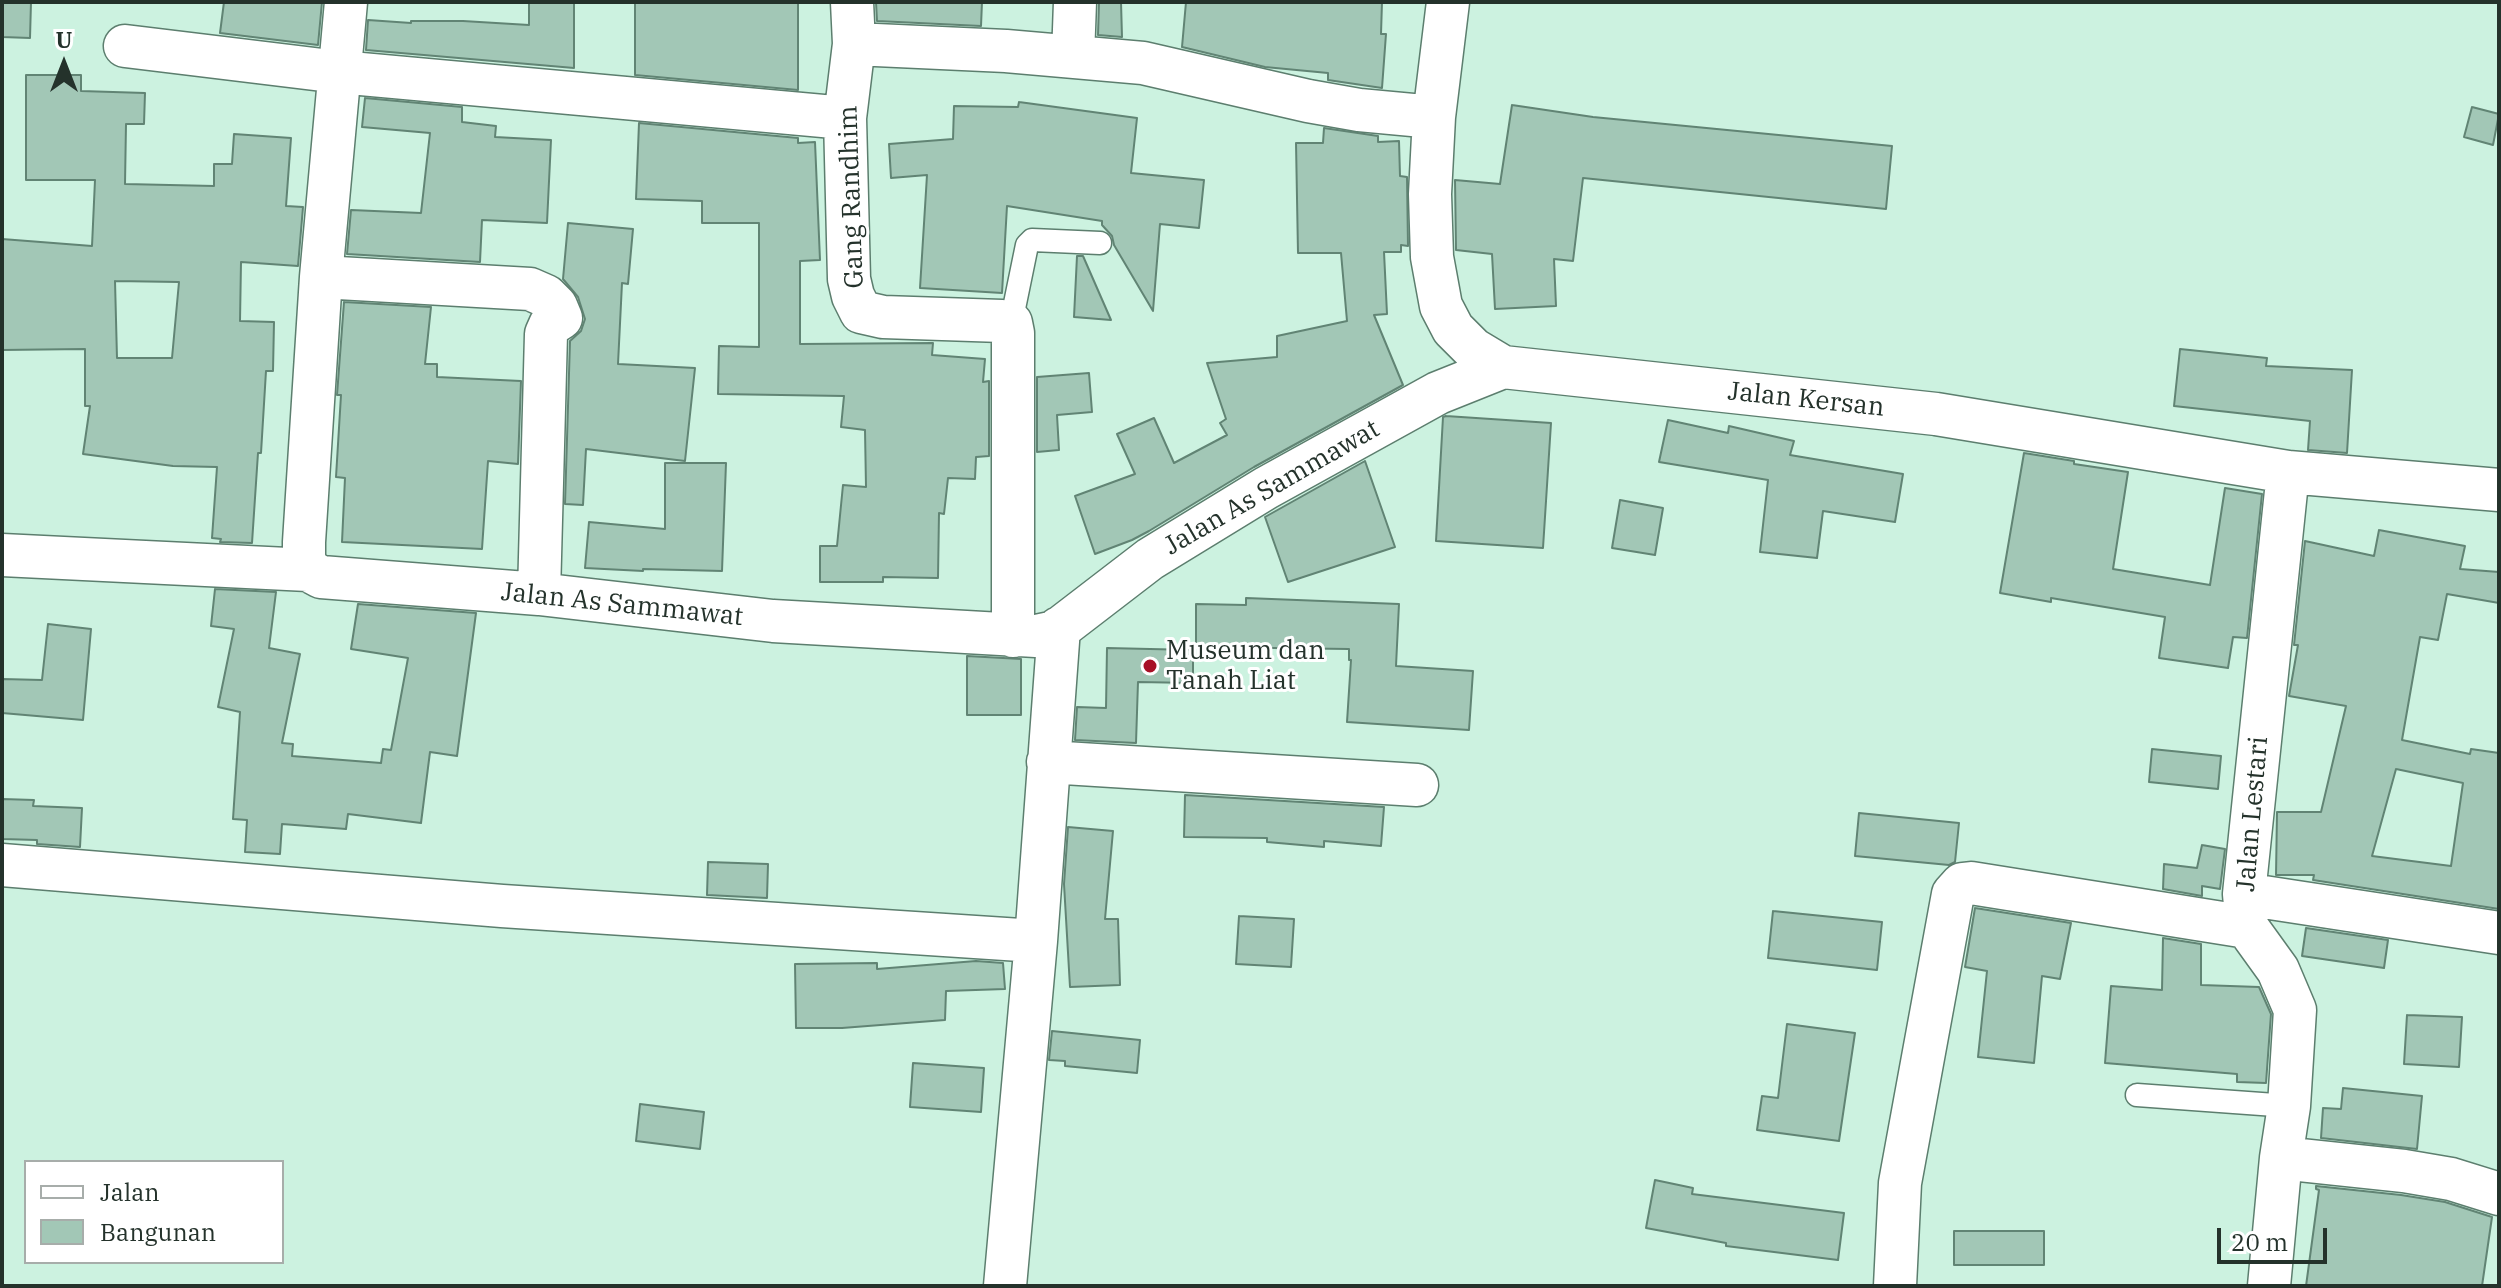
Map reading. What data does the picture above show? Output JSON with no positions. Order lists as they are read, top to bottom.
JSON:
{
  "streets": {
    "street": [
      "Gang Randhim",
      "Jalan Kersan",
      "Jalan As Sammawat",
      "Jalan Lestari"
    ]
  },
  "crossings": [
    ["Jalan Kersan", "Jalan As Sammawat"],
    ["Jalan Kersan", "Jalan Lestari"]
  ],
  "places": ["Museum dan Tanah Liat"],
  "legend": ["Jalan", "Bangunan"],
  "scale_bar": "20 m",
  "north": "top"
}
